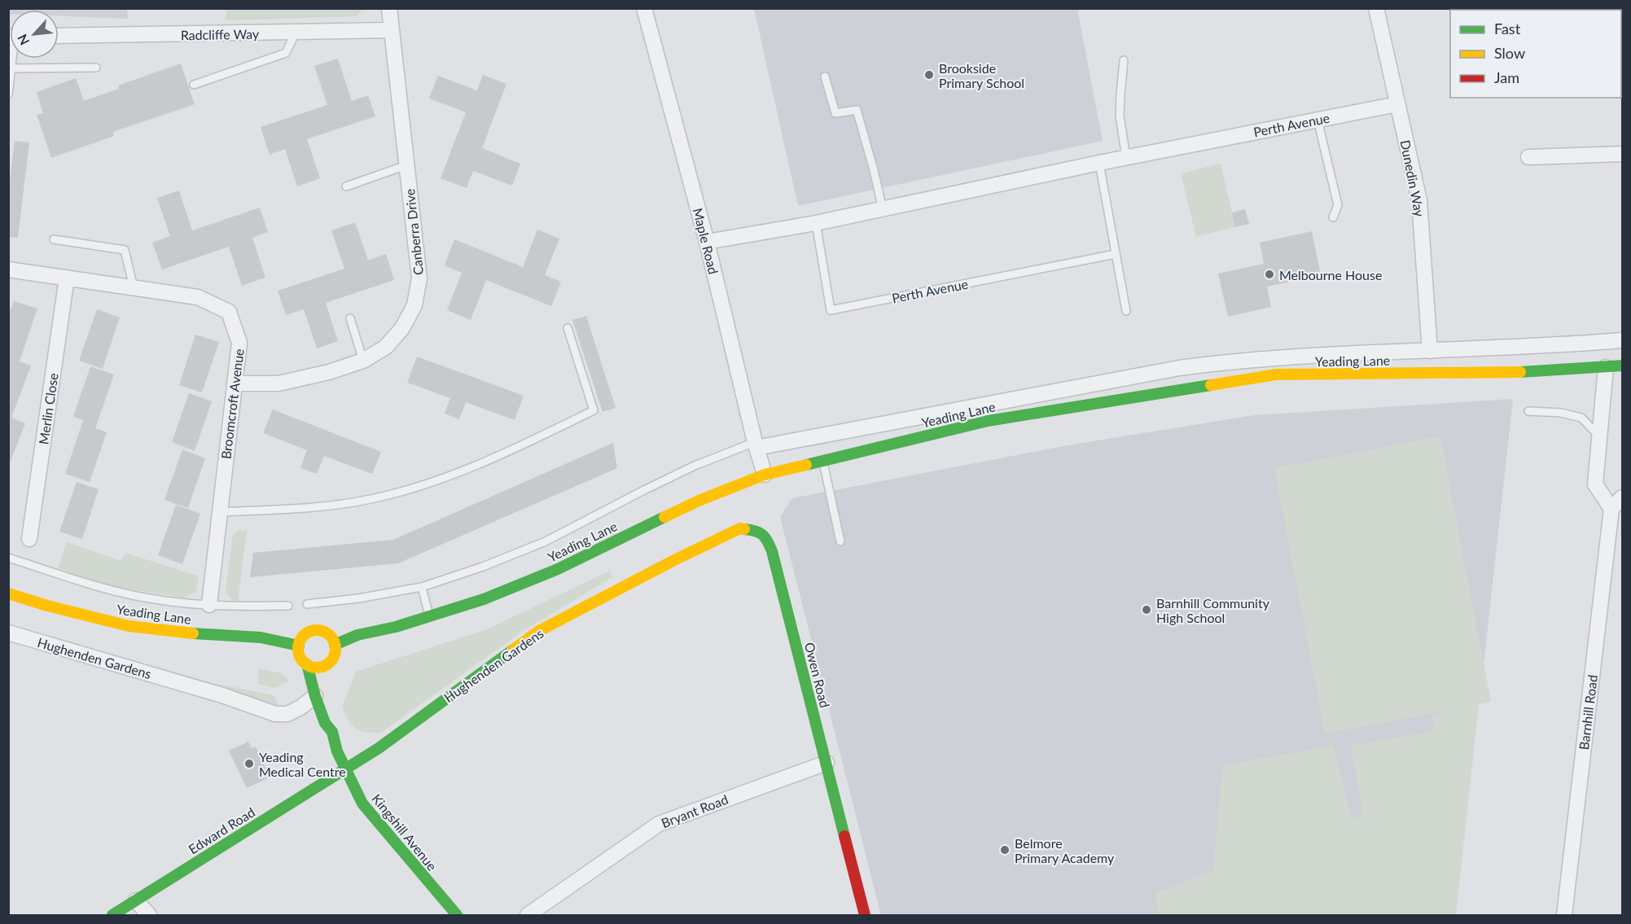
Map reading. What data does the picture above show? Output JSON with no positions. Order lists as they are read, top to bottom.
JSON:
{
  "streets": {
    "street": [
      "Radcliffe Way",
      "Perth Avenue",
      "Dunedin Way",
      "Canberra Drive",
      "Maple Road",
      "Yeading Lane",
      "Broomcroft Avenue",
      "Merlin Close",
      "Hughenden Gardens",
      "Owen Road",
      "Barnhill Road",
      "Bryant Road",
      "Edward Road",
      "Kingshill Avenue"
    ]
  },
  "crossings": [
    ["Radcliffe Way", "Canberra Drive"],
    ["Perth Avenue", "Dunedin Way"],
    ["Perth Avenue", "Maple Road"],
    ["Canberra Drive", "Broomcroft Avenue"],
    ["Maple Road", "Yeading Lane"],
    ["Yeading Lane", "Kingshill Avenue"],
    ["Broomcroft Avenue", "Merlin Close"],
    ["Hughenden Gardens", "Owen Road"],
    ["Hughenden Gardens", "Edward Road"],
    ["Hughenden Gardens", "Kingshill Avenue"],
    ["Owen Road", "Bryant Road"],
    ["Edward Road", "Kingshill Avenue"]
  ],
  "places": [
    "Brookside Primary School",
    "Melbourne House",
    "Barnhill Community High School",
    "Yeading Medical Centre",
    "Belmore Primary Academy"
  ],
  "legend": ["Fast", "Slow", "Jam"],
  "north": "bottom left"
}
